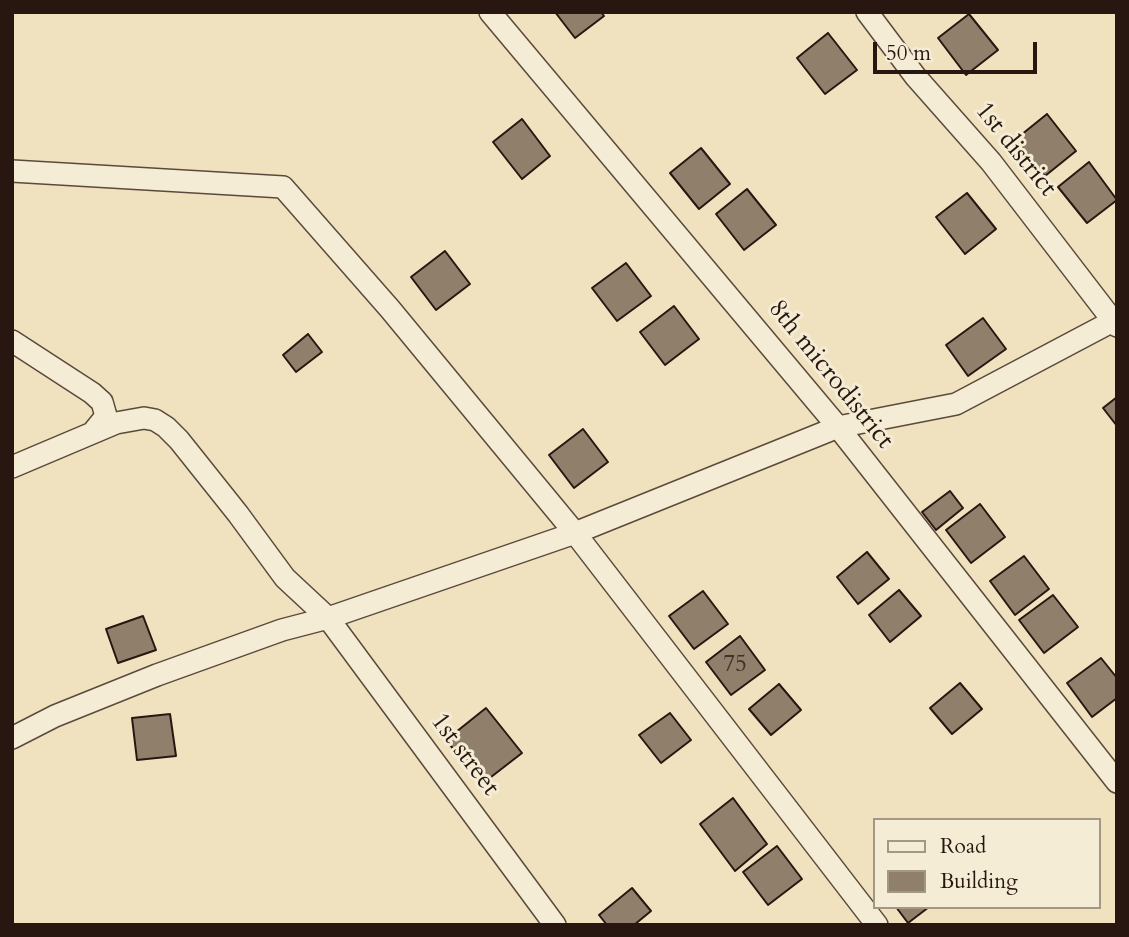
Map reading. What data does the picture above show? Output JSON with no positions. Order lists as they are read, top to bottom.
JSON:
{
  "streets": {
    "street": ["1st district", "8th microdistrict", "1st street"]
  },
  "house_numbers": ["75"],
  "legend": ["Road", "Building"],
  "scale_bar": "50 m"
}
